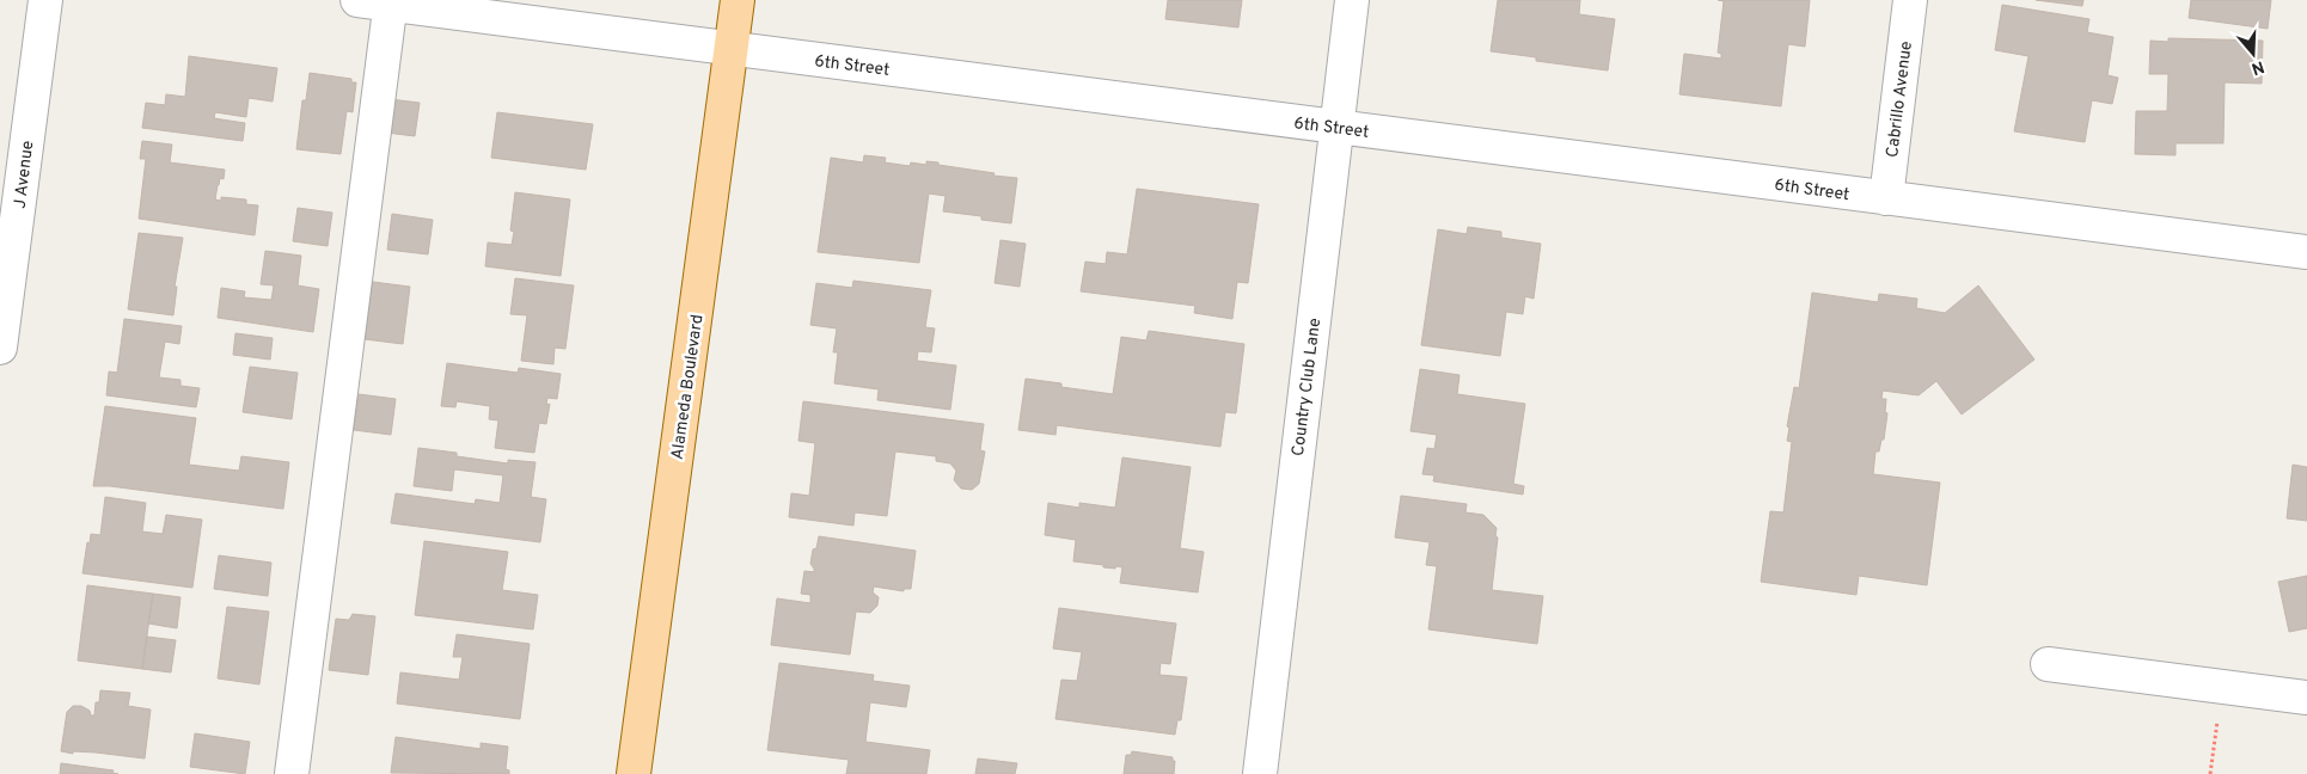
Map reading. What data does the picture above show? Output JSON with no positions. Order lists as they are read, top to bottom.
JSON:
{
  "streets": {
    "main road": ["Alameda Boulevard"],
    "street": [
      "6th Street",
      "Cabrillo Avenue",
      "J Avenue",
      "Country Club Lane"
    ]
  },
  "crossings": [
    ["6th Street", "Cabrillo Avenue"],
    ["6th Street", "Alameda Boulevard"],
    ["6th Street", "Country Club Lane"]
  ],
  "north": "bottom"
}
